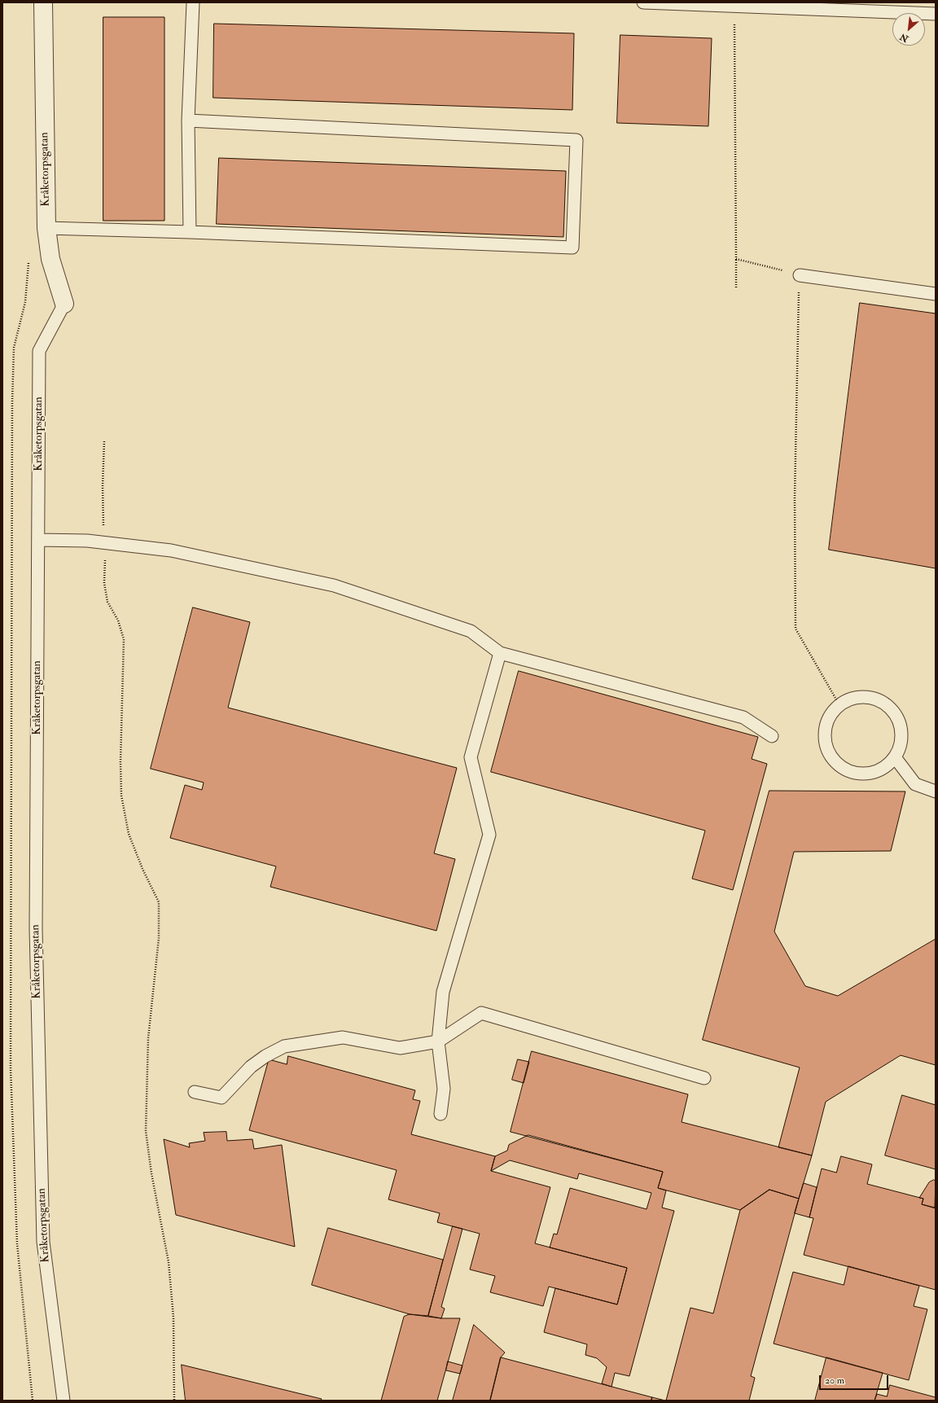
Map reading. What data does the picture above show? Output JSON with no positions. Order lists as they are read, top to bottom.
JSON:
{
  "streets": {
    "street": ["Kråketorpsgatan"]
  },
  "scale_bar": "20 m",
  "north": "bottom left"
}
